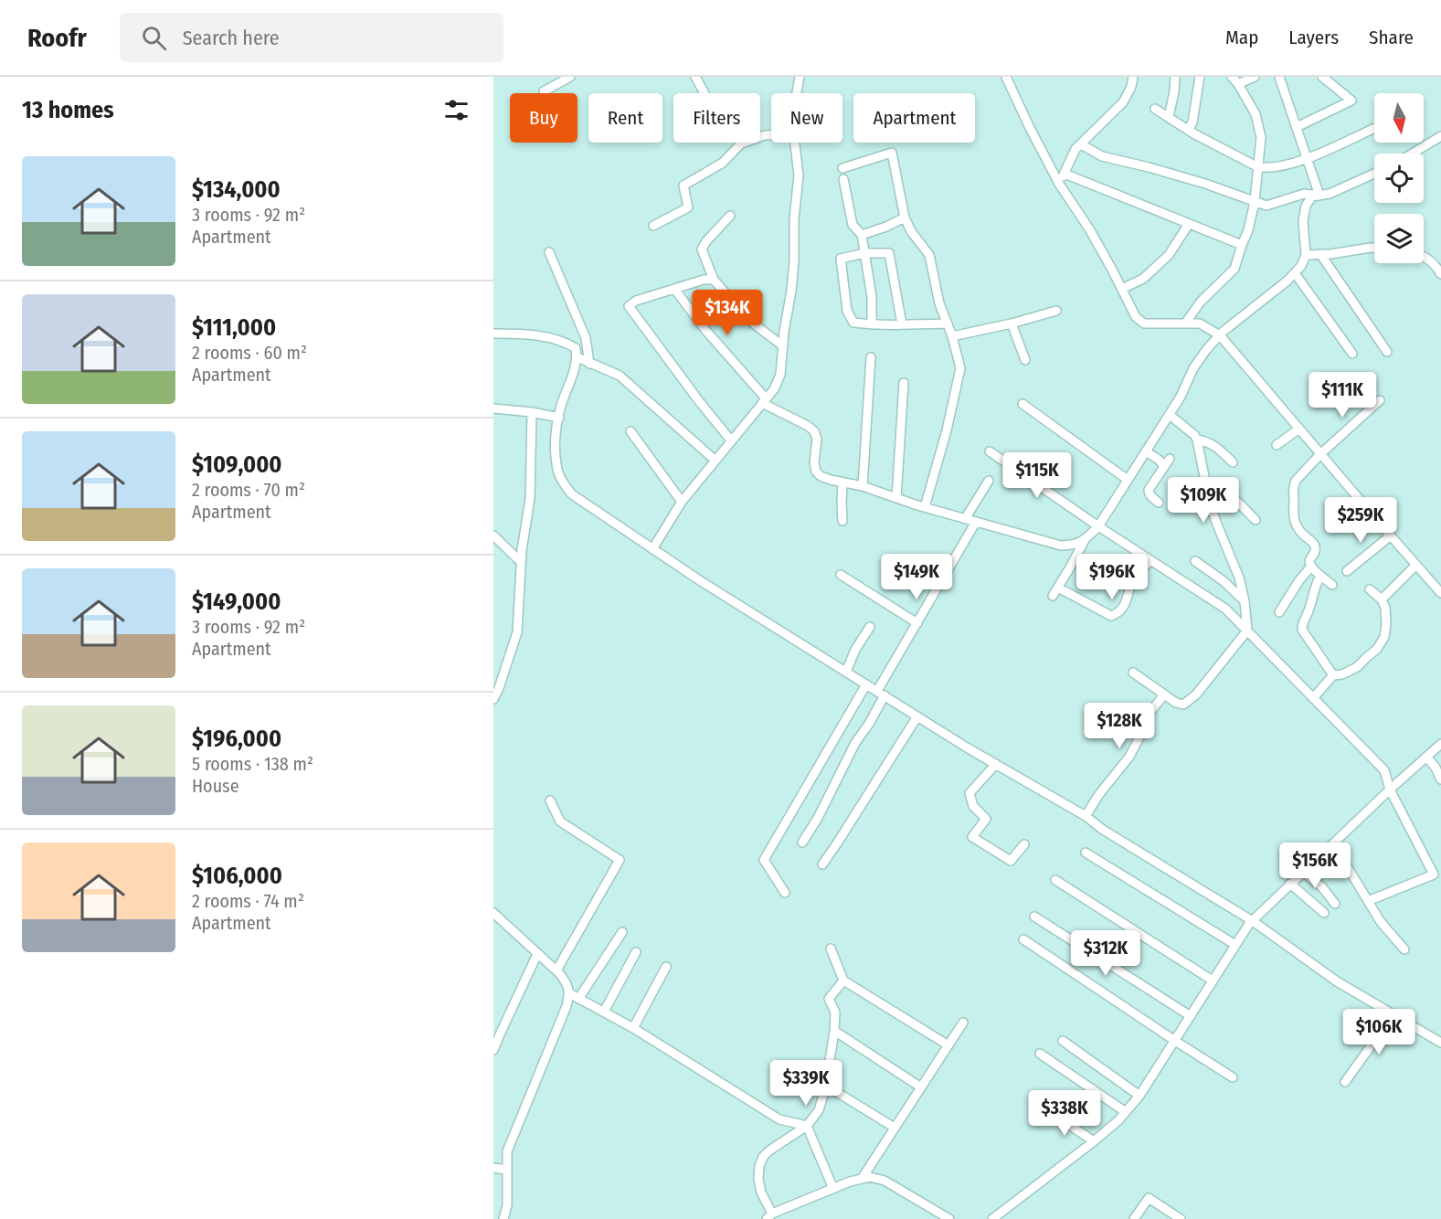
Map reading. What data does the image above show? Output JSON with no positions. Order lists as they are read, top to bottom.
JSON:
{
  "north": "bottom",
  "page": {
    "header": "Roofr",
    "search": "Search here",
    "nav": ["Map", "Layers", "Share"],
    "heading": "13 homes",
    "chip": [
      "Buy",
      "Rent",
      "Filters",
      "New",
      "Apartment"
    ],
    "list": [
      {
        "name": "$134,000",
        "note": "3 rooms · 92 m² · Apartment"
      },
      {
        "name": "$111,000",
        "note": "2 rooms · 60 m² · Apartment"
      },
      {
        "name": "$109,000",
        "note": "2 rooms · 70 m² · Apartment"
      },
      {
        "name": "$149,000",
        "note": "3 rooms · 92 m² · Apartment"
      },
      {
        "name": "$196,000",
        "note": "5 rooms · 138 m² · House"
      },
      {
        "name": "$106,000",
        "note": "2 rooms · 74 m² · Apartment"
      }
    ],
    "price": [
      "$134K",
      "$111K",
      "$115K",
      "$109K",
      "$259K",
      "$149K",
      "$196K",
      "$128K",
      "$156K",
      "$312K",
      "$106K",
      "$339K",
      "$338K"
    ]
  }
}
